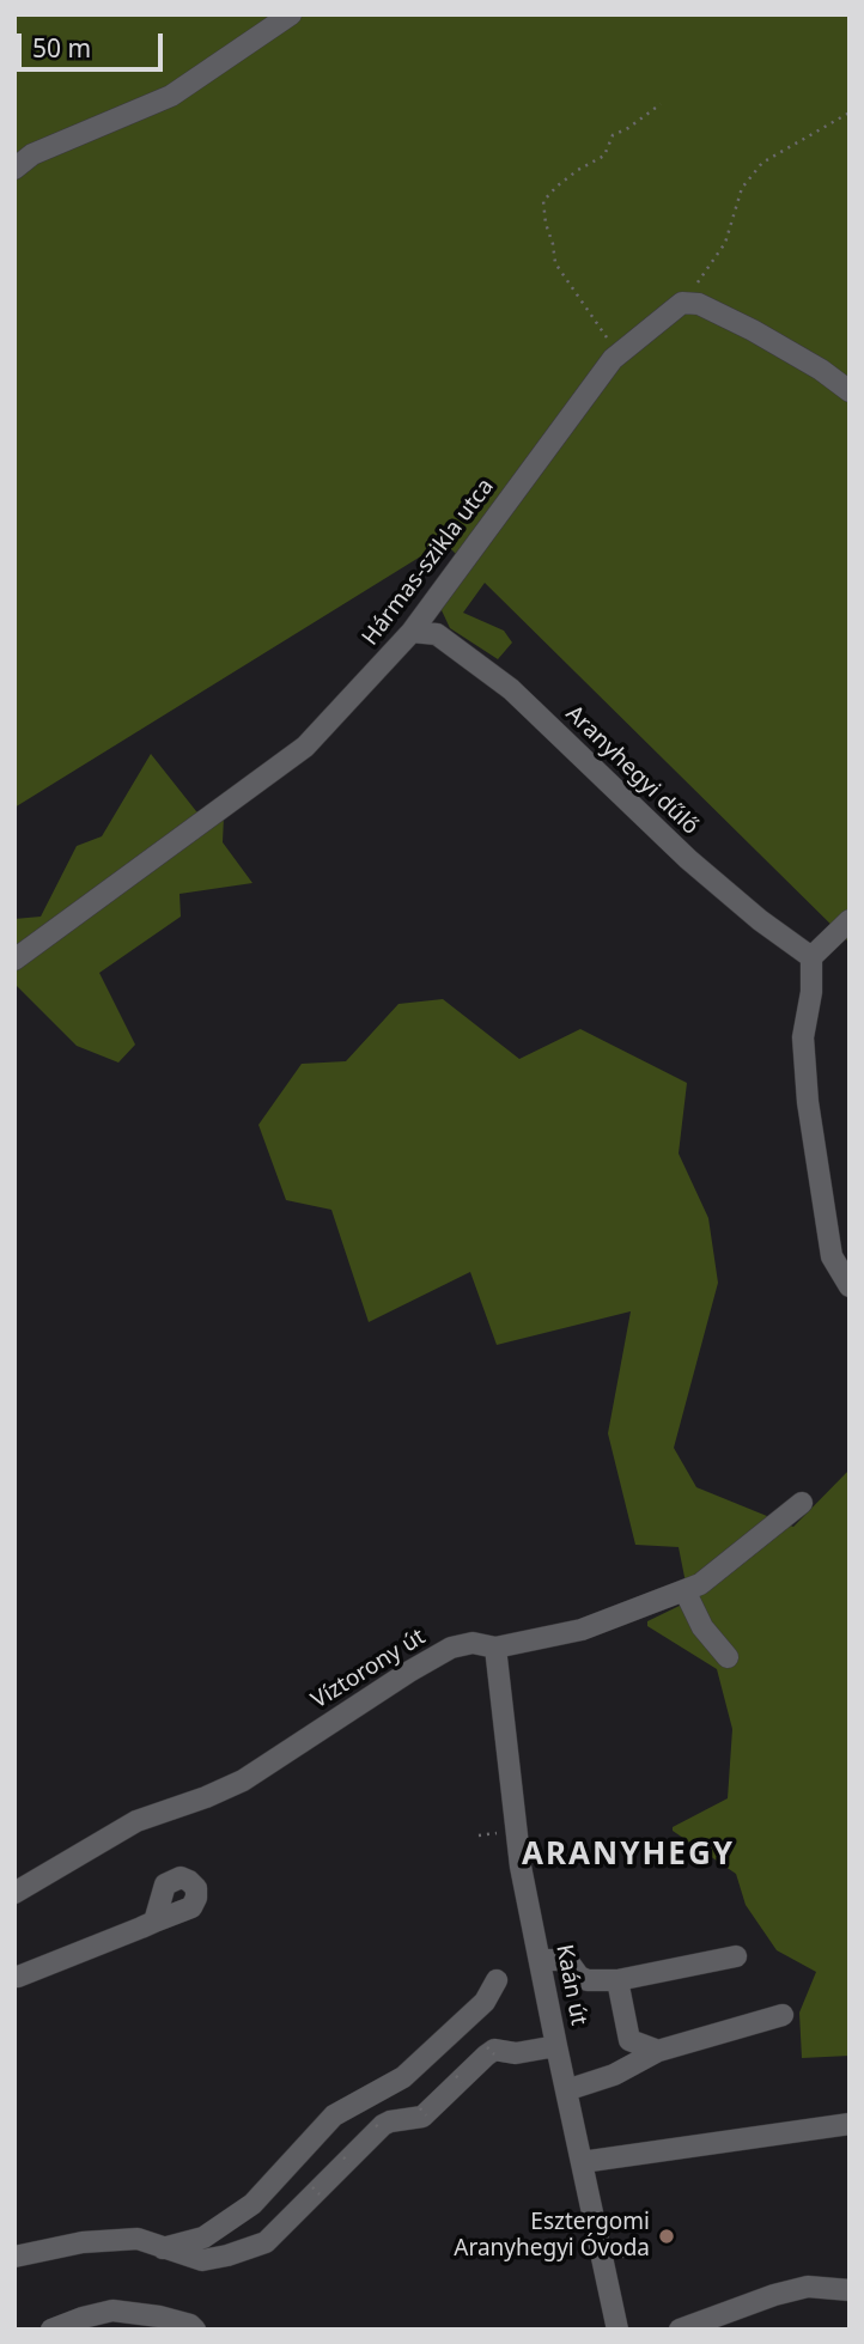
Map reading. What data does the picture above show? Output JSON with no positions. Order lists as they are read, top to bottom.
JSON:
{
  "streets": {
    "street": [
      "Hármas-szikla utca",
      "Aranyhegyi dűlő",
      "Víztorony út",
      "Kaán út"
    ]
  },
  "crossings": [
    ["Hármas-szikla utca", "Aranyhegyi dűlő"],
    ["Víztorony út", "Kaán út"]
  ],
  "districts": ["ARANYHEGY"],
  "places": ["Esztergomi Aranyhegyi Óvoda"],
  "scale_bar": "50 m"
}
